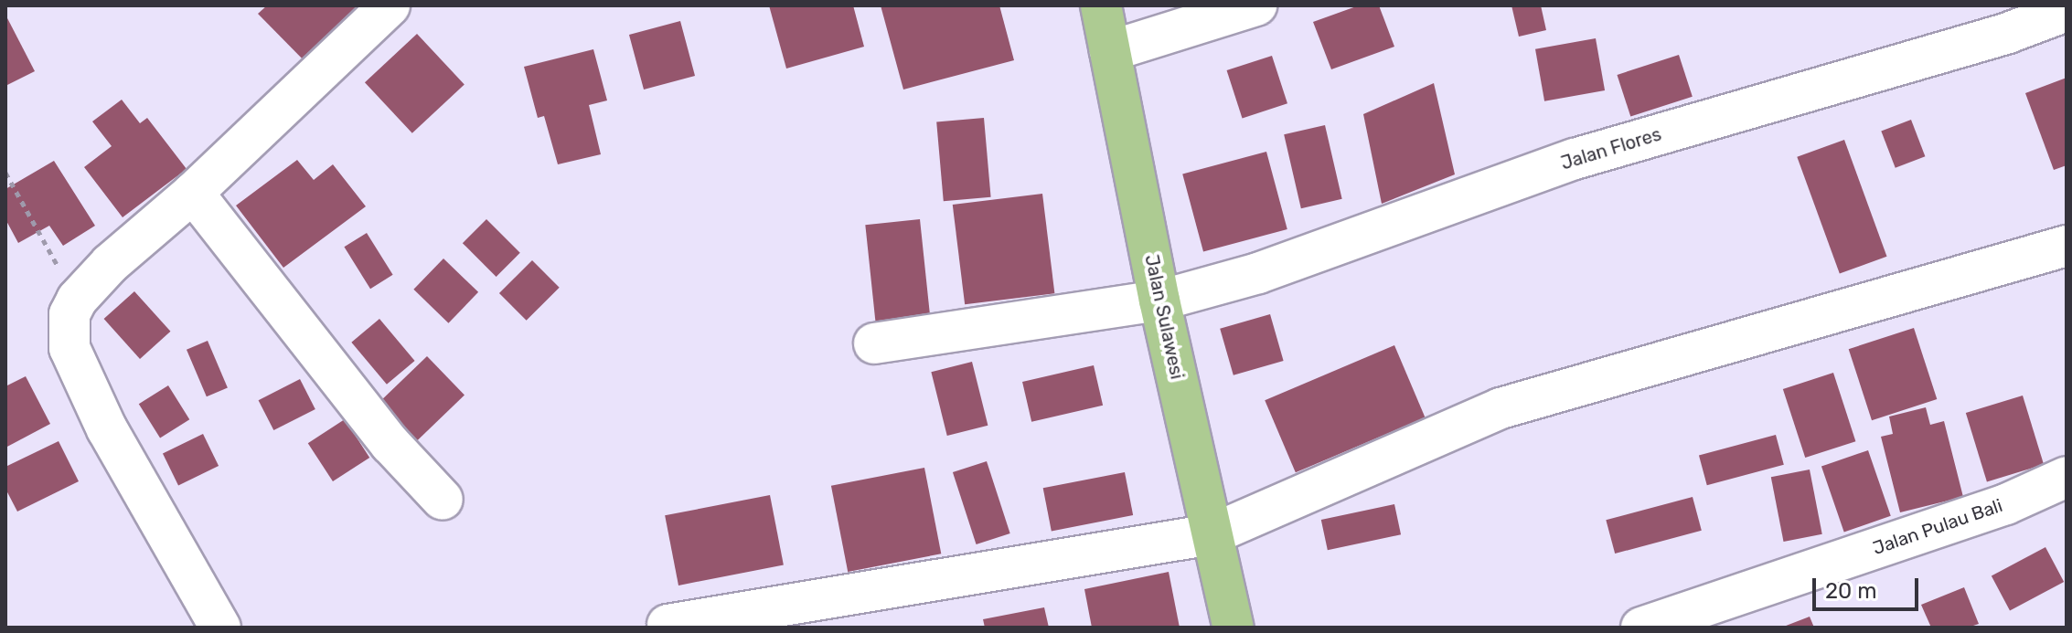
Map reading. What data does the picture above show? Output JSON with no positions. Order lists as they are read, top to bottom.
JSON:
{
  "streets": {
    "main road": ["Jalan Sulawesi"],
    "street": ["Jalan Flores", "Jalan Pulau Bali"]
  },
  "crossings": [
    ["Jalan Flores", "Jalan Sulawesi"]
  ],
  "scale_bar": "20 m"
}
